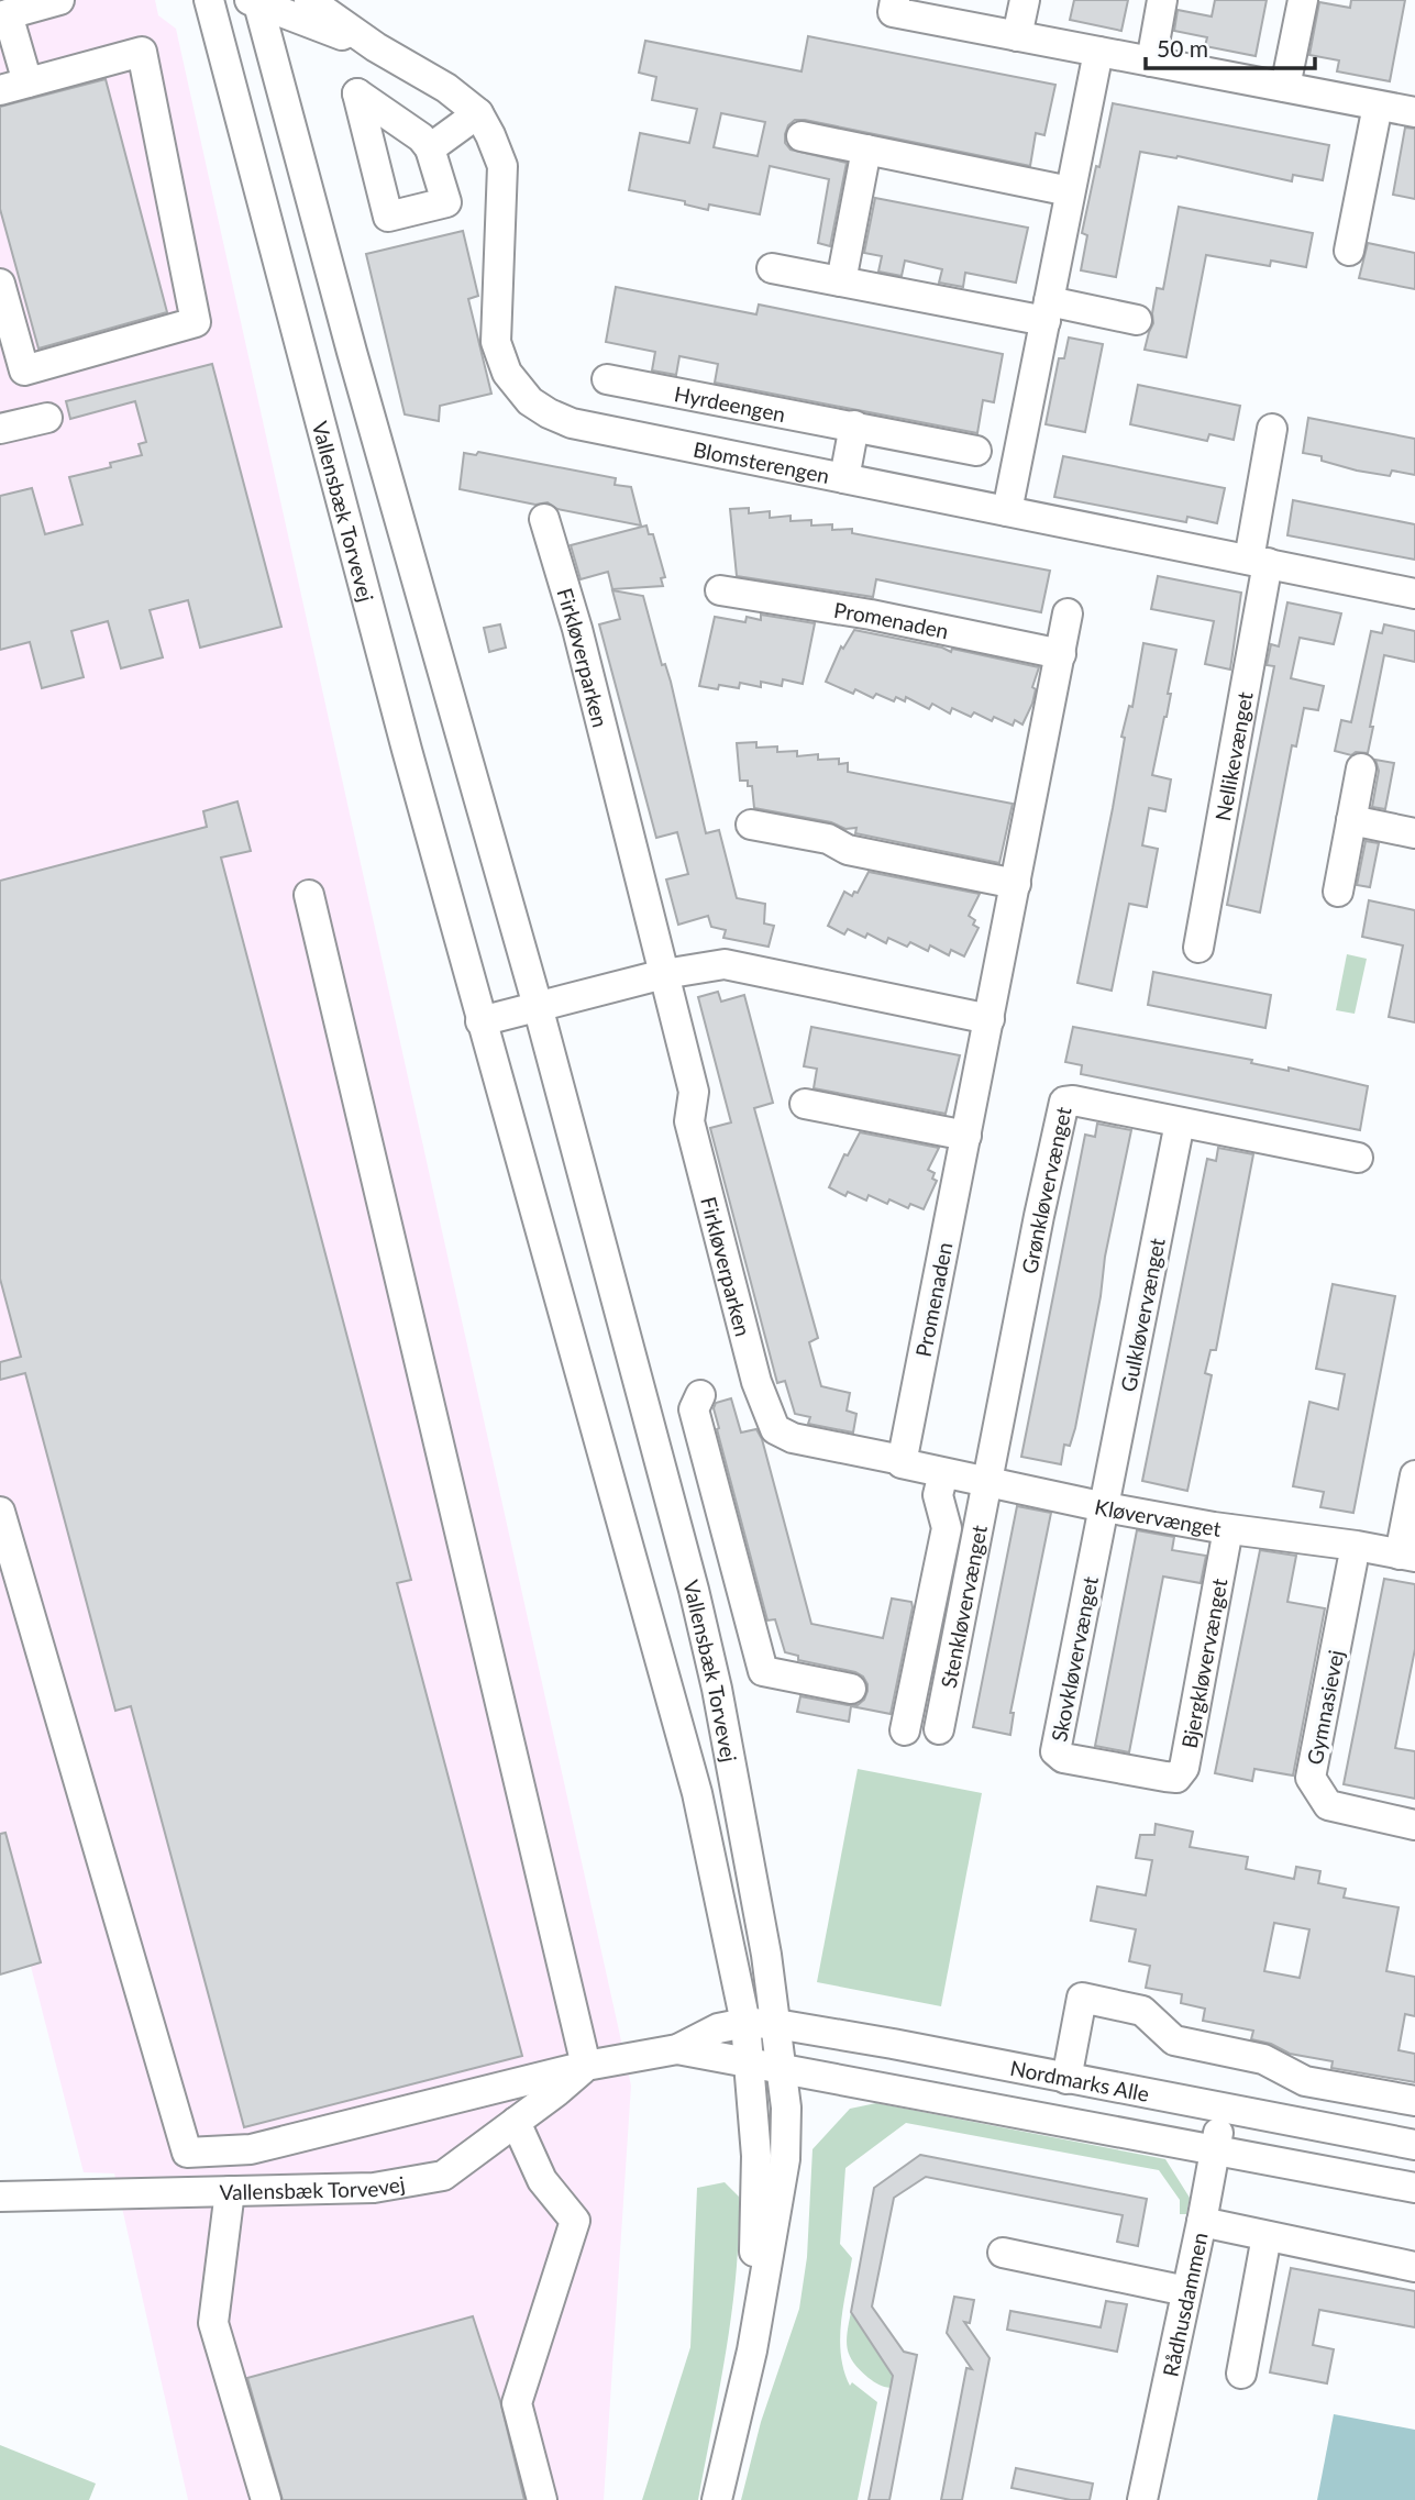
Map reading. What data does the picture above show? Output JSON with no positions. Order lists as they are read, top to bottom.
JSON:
{
  "streets": {
    "street": [
      "Hyrdeengen",
      "Blomsterengen",
      "Vallensbæk Torvevej",
      "Promenaden",
      "Firkløverparken",
      "Nellikevænget",
      "Grønkløvervænget",
      "Gulkløvervænget",
      "Kløvervænget",
      "Stenkløvervænget",
      "Skovkløvervænget",
      "Bjergkløvervænget",
      "Gymnasievej",
      "Nordmarks Alle",
      "Rådhusdammen"
    ]
  },
  "crossings": [
    ["Blomsterengen", "Vallensbæk Torvevej"],
    ["Blomsterengen", "Nellikevænget"],
    ["Vallensbæk Torvevej", "Nordmarks Alle"],
    ["Promenaden", "Firkløverparken"],
    ["Promenaden", "Kløvervænget"],
    ["Firkløverparken", "Kløvervænget"],
    ["Grønkløvervænget", "Gulkløvervænget"],
    ["Grønkløvervænget", "Kløvervænget"],
    ["Grønkløvervænget", "Stenkløvervænget"],
    ["Gulkløvervænget", "Kløvervænget"],
    ["Gulkløvervænget", "Skovkløvervænget"],
    ["Kløvervænget", "Stenkløvervænget"],
    ["Kløvervænget", "Skovkløvervænget"],
    ["Kløvervænget", "Bjergkløvervænget"],
    ["Skovkløvervænget", "Bjergkløvervænget"],
    ["Nordmarks Alle", "Rådhusdammen"]
  ],
  "scale_bar": "50 m"
}
